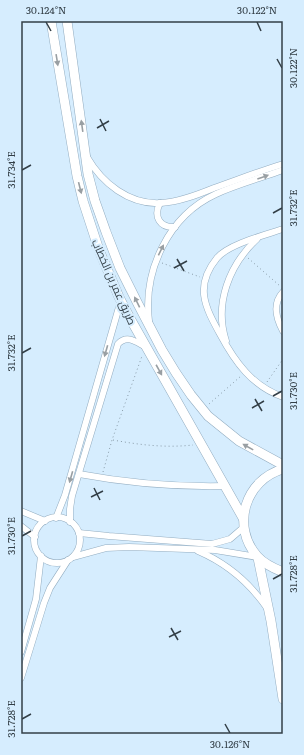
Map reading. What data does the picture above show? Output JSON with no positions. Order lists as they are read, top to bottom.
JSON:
{
  "streets": {
    "street": ["طريق عمر بن الخطاب"]
  },
  "coordinates": [
    "30.124°N",
    "30.122°N",
    "31.734°E",
    "31.732°E",
    "31.730°E",
    "31.728°E",
    "30.126°N"
  ]
}
